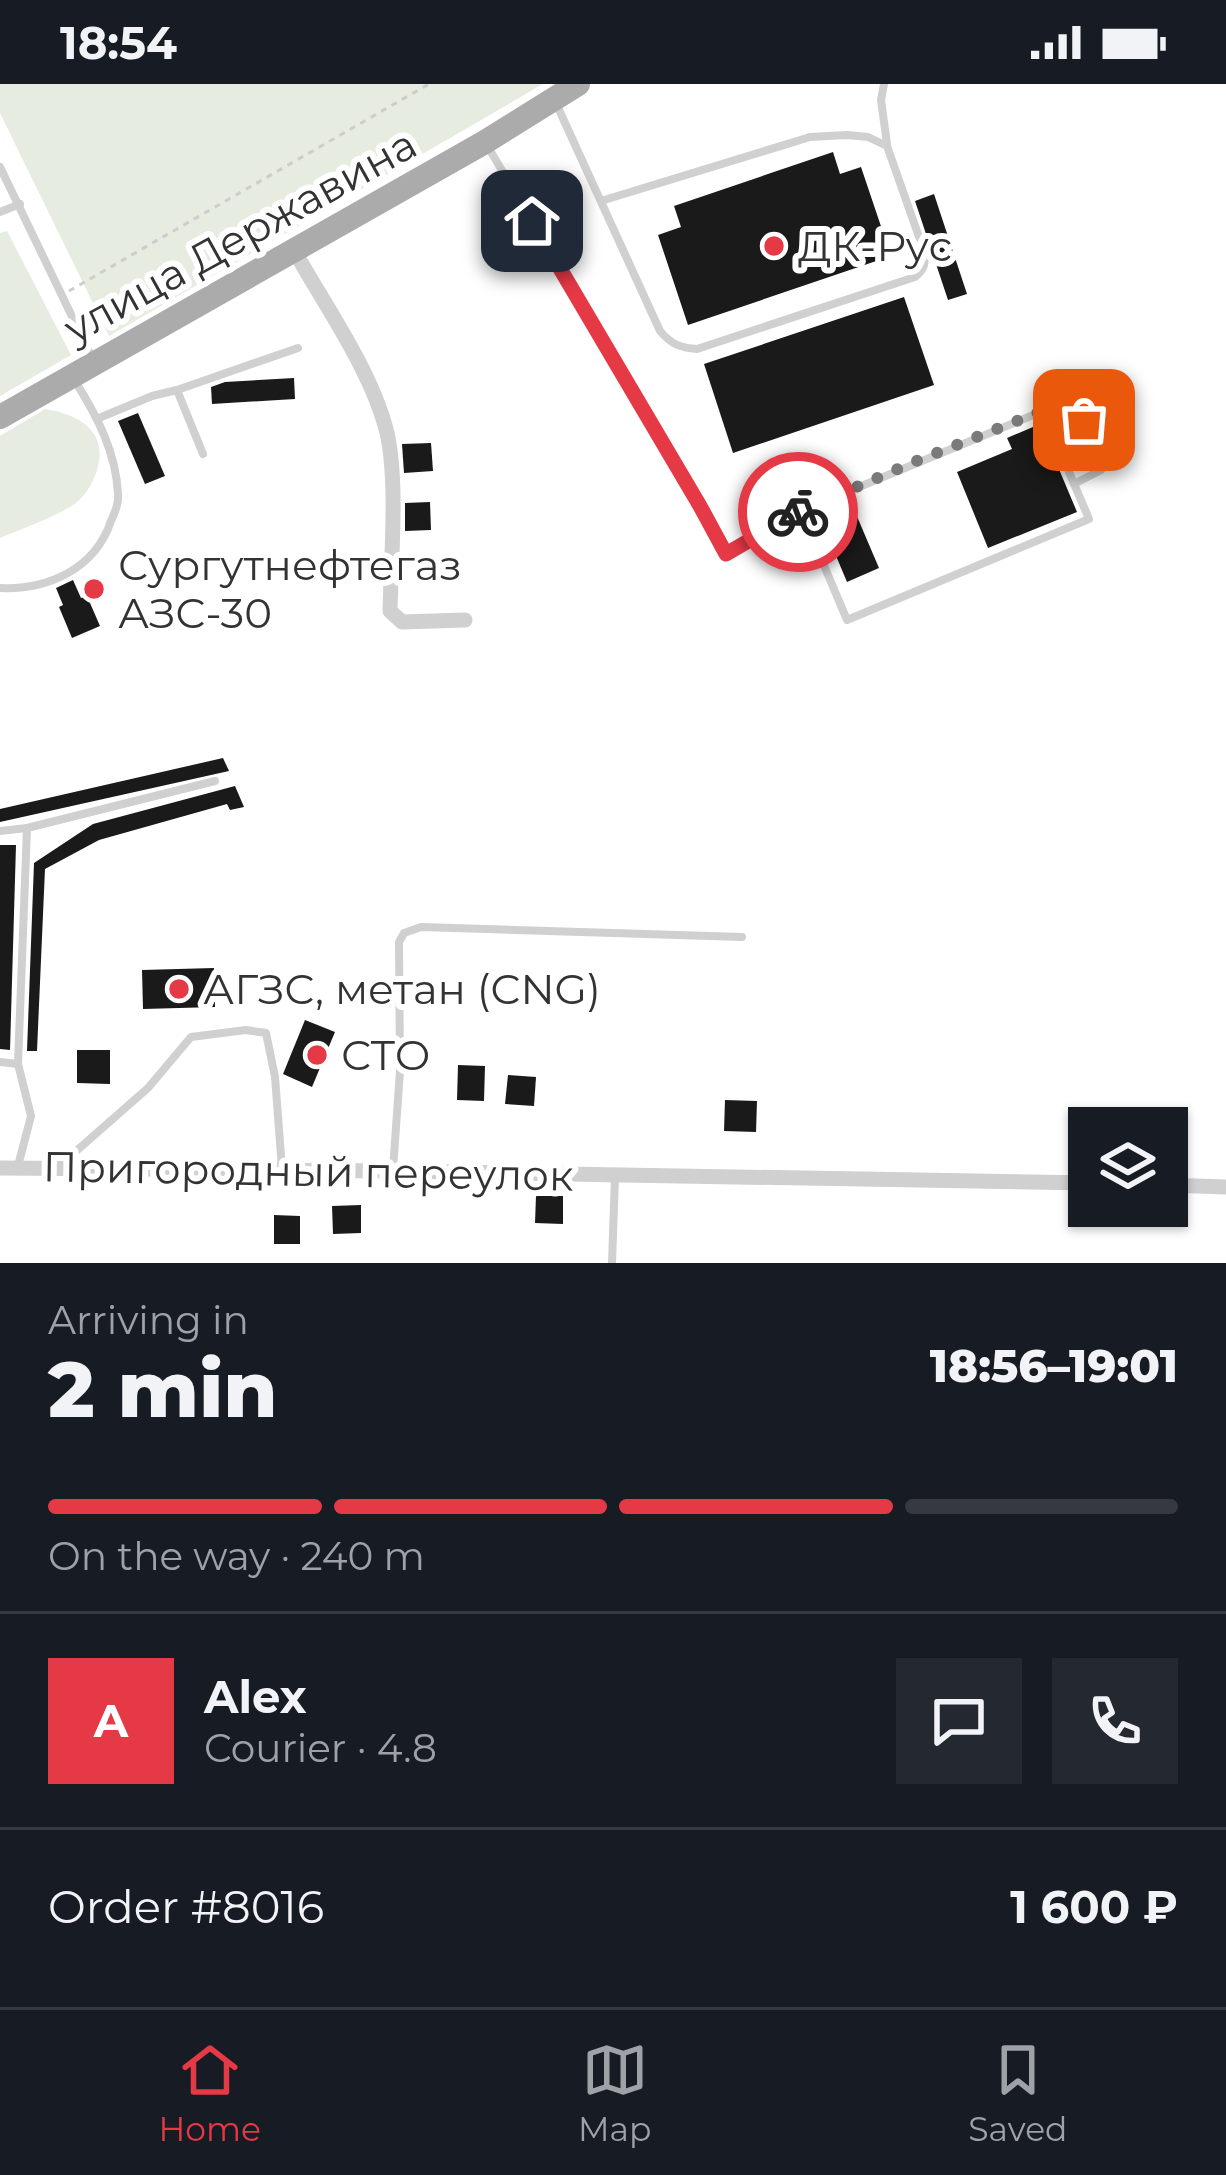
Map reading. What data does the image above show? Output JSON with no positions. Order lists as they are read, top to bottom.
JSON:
{
  "streets": {
    "main road": ["улица Державина"],
    "street": ["Пригородный переулок"]
  },
  "places": [
    "ДК-Рус",
    "Сургутнефтегаз АЗС-30",
    "АГЗС, метан (CNG)",
    "СТО"
  ],
  "page": {
    "status": "18:54",
    "heading": ["2 min", "Arriving in", "18:56–19:01"],
    "panel": [
      "Alex",
      "Courier · 4.8",
      "Order #8016",
      "1 600 ₽"
    ],
    "bar": "On the way · 240 m",
    "round": "A",
    "tabs": ["Home", "Map", "Saved"]
  }
}
